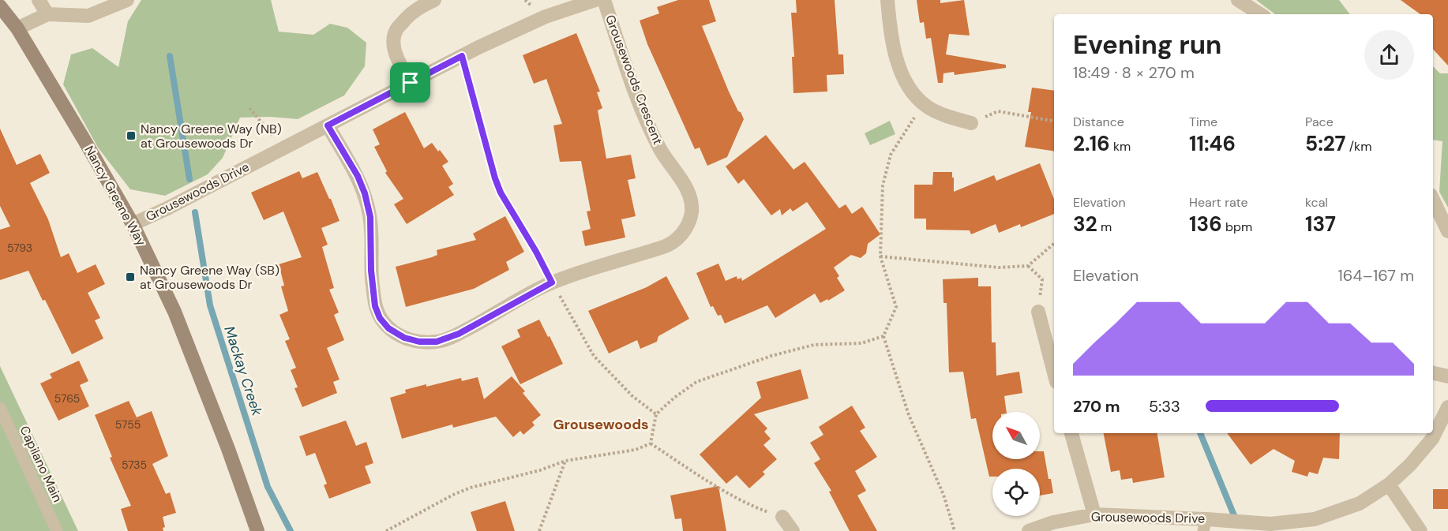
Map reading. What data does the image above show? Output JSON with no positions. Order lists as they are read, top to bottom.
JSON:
{
  "streets": {
    "street": ["Grousewoods Crescent", "Grousewoods Drive", "Nancy Greene Way"],
    "lane": ["Capilano Main"]
  },
  "crossings": [
    ["Grousewoods Crescent", "Grousewoods Drive"],
    ["Grousewoods Drive", "Nancy Greene Way"]
  ],
  "districts": ["Grousewoods"],
  "water": ["Mackay Creek"],
  "places": {
    "transit": ["Nancy Greene Way (NB) at Grousewoods Dr", "Nancy Greene Way (SB) at Grousewoods Dr"]
  },
  "house_numbers": [
    "5793",
    "5765",
    "5755",
    "5735"
  ],
  "north": "top left",
  "page": {
    "heading": ["Evening run", "18:49 · 8 × 270 m"],
    "stats": [
      ["Distance", "2.16 km"],
      ["Time", "11:46"],
      ["Pace", "5:27 /km"],
      ["Elevation", "32 m"],
      ["Heart rate", "136 bpm"],
      ["kcal", "137"]
    ],
    "chart": ["Elevation", "164–167 m"],
    "list": [
      {
        "name": "270 m",
        "note": "5:33"
      }
    ]
  }
}
